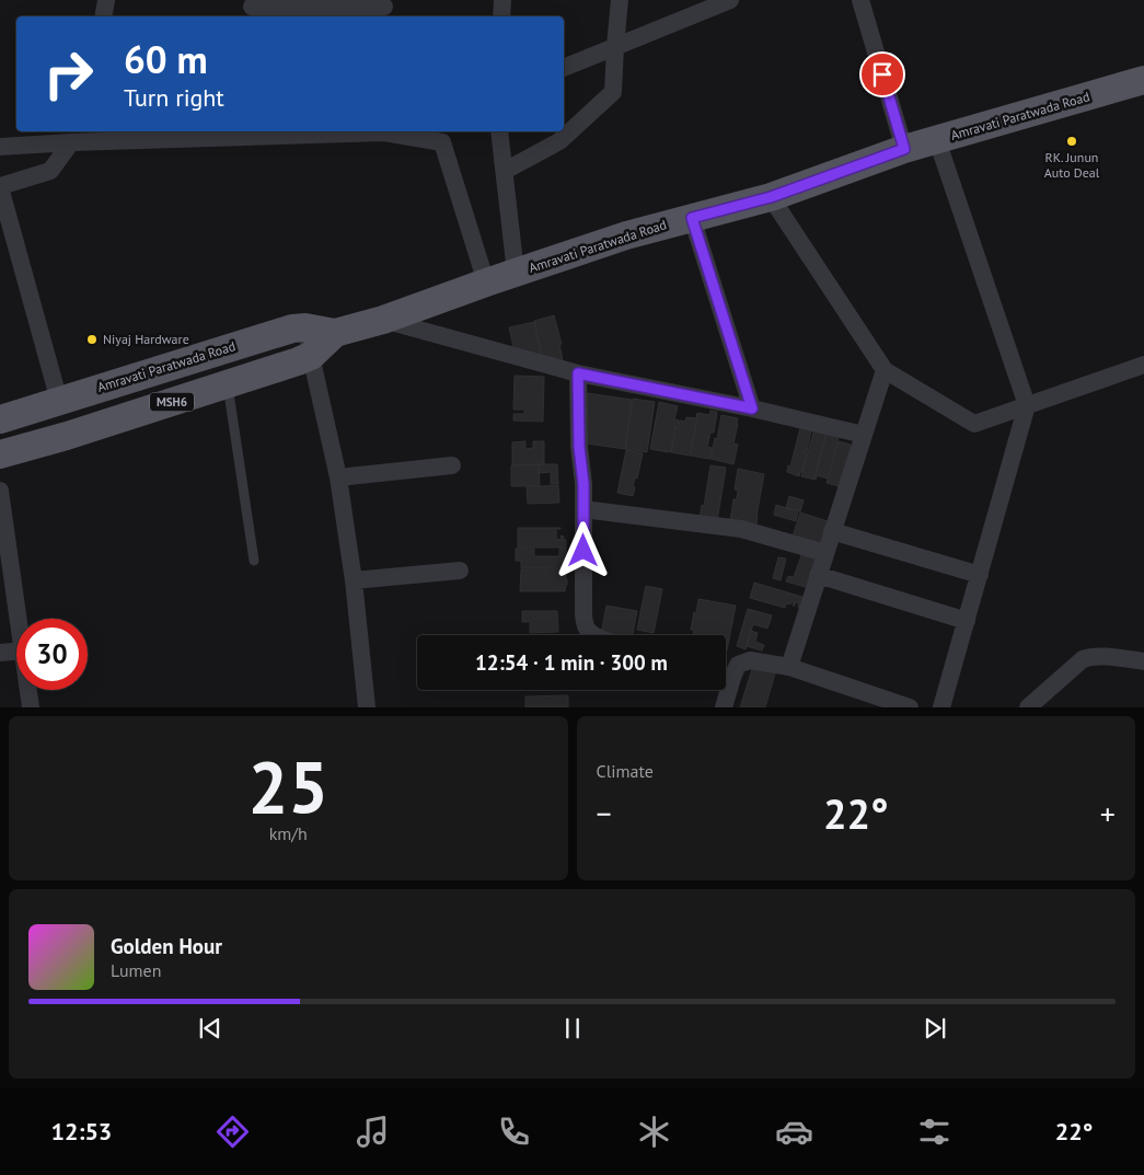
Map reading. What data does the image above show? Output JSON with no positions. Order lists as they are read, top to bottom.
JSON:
{
  "streets": {
    "main road": ["Amravati Paratwada Road", "MSH6"]
  },
  "places": ["RK. Junun Auto Deal", "Niyaj Hardware"],
  "page": {
    "turn": ["60 m", "Turn right"],
    "limit": "30",
    "trip": "12:54 · 1 min · 300 m",
    "tile": [
      ["25", "km/h"],
      "Climate"
    ],
    "heat": ["−", "22°", "+"],
    "song": ["Golden Hour", "Lumen"],
    "tabs": ["12:53", "22°"]
  }
}
